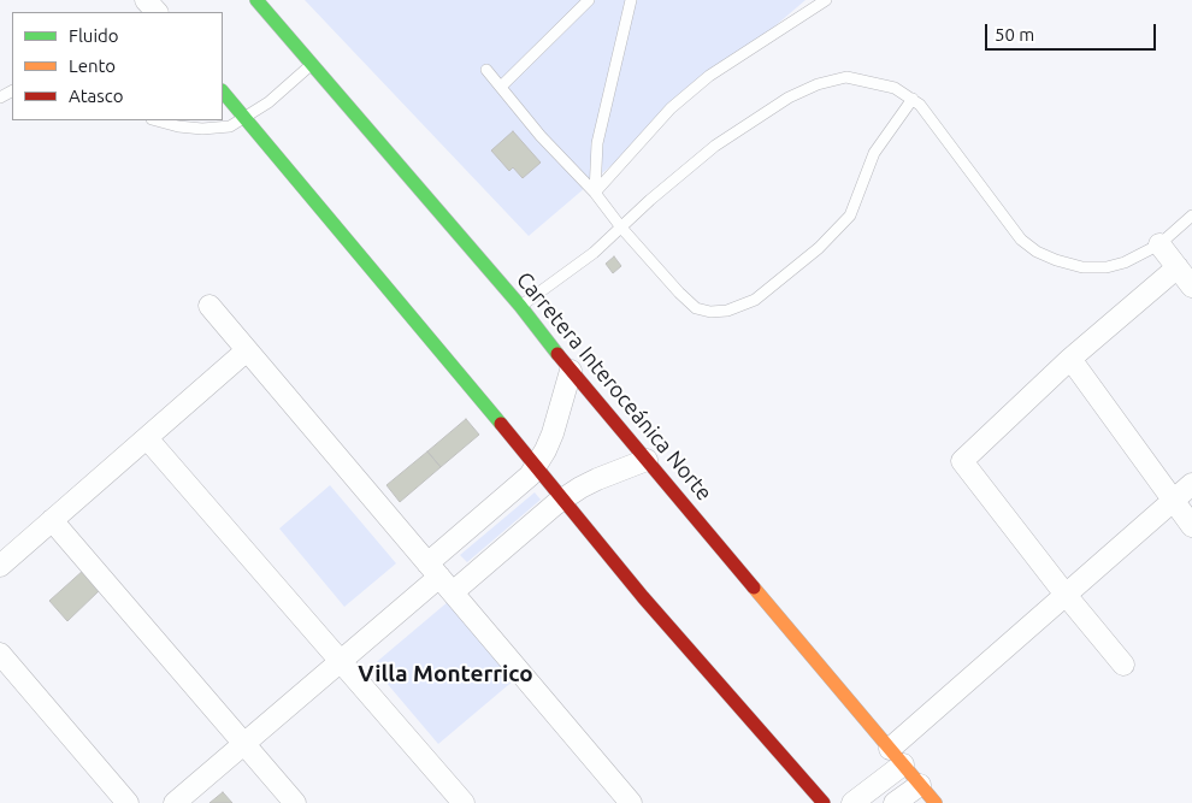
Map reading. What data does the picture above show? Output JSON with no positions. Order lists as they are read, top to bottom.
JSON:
{
  "streets": {
    "main road": ["Carretera Interoceánica Norte"]
  },
  "districts": ["Villa Monterrico"],
  "legend": ["Fluido", "Lento", "Atasco"],
  "scale_bar": "50 m"
}
